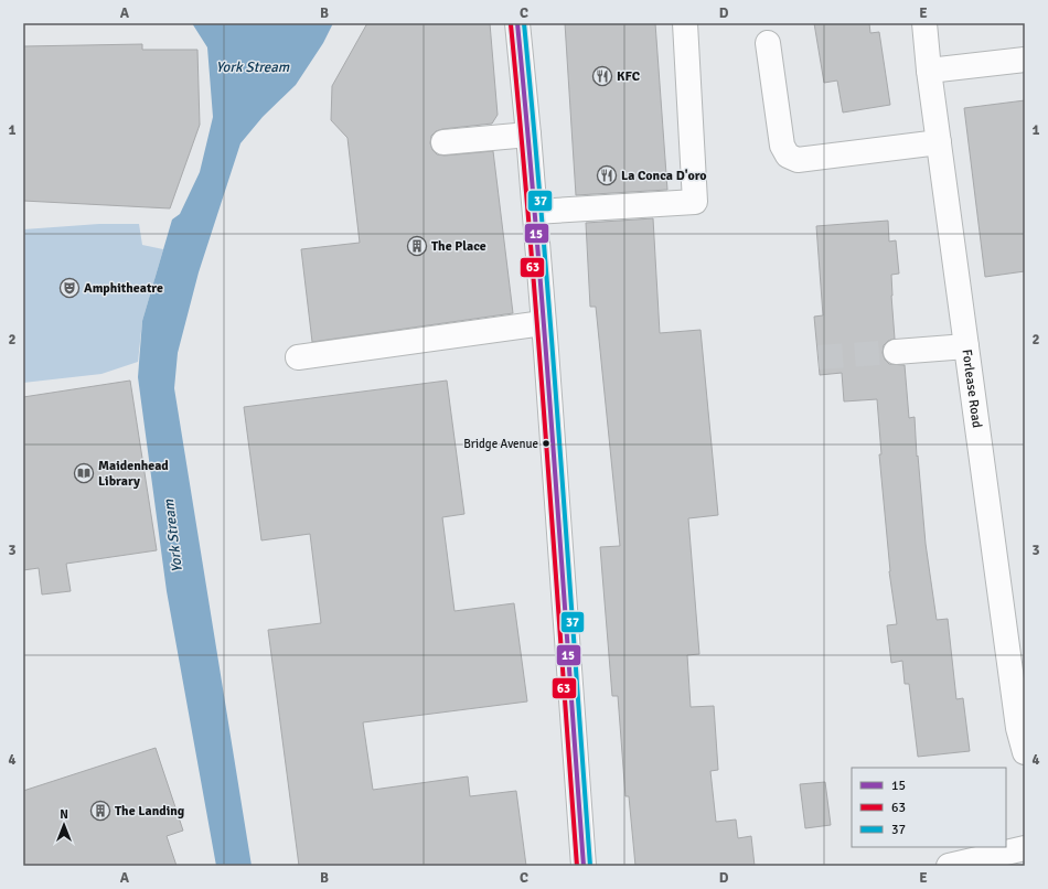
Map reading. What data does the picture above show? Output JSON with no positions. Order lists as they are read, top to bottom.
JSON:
{
  "streets": {
    "street": ["Forlease Road"]
  },
  "water": ["York Stream"],
  "places": {
    "restaurant": ["KFC", "La Conca D'oro"],
    "building": ["The Place", "The Landing"],
    "theatre": ["Amphitheatre"],
    "other": ["Bridge Avenue"],
    "library": ["Maidenhead Library"]
  },
  "lines": ["transit line 15", "transit line 37", "transit line 63"],
  "legend": ["15", "63", "37"],
  "north": "top",
  "grid": {
    "columns": [
      "A",
      "B",
      "C",
      "D",
      "E"
    ],
    "rows": [
      "1",
      "2",
      "3",
      "4"
    ]
  }
}
